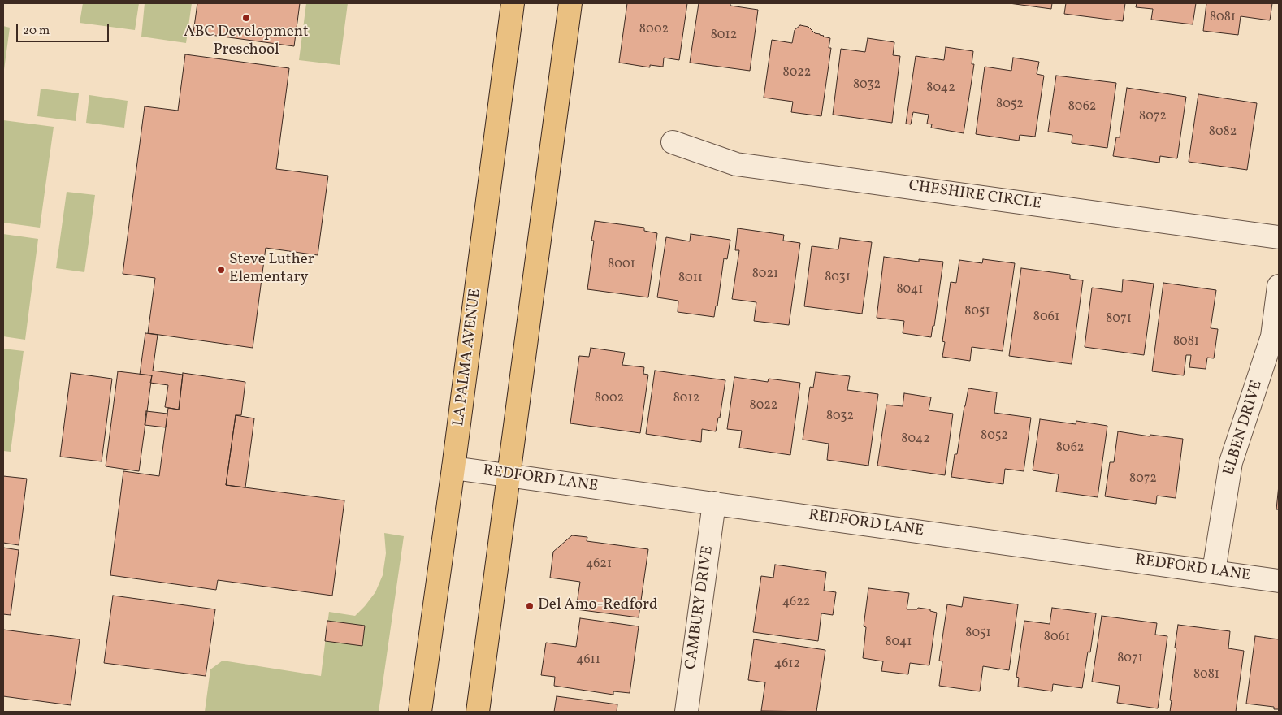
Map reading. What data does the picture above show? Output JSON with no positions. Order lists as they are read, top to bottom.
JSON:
{
  "streets": {
    "main road": ["LA PALMA AVENUE"],
    "street": [
      "CHESHIRE CIRCLE",
      "ELBEN DRIVE",
      "REDFORD LANE",
      "CAMBURY DRIVE"
    ]
  },
  "crossings": [
    ["LA PALMA AVENUE", "REDFORD LANE"],
    ["ELBEN DRIVE", "REDFORD LANE"],
    ["REDFORD LANE", "CAMBURY DRIVE"]
  ],
  "places": ["ABC Development Preschool", "Steve Luther Elementary", "Del Amo-Redford"],
  "house_numbers": [
    "8081",
    "8002",
    "8012",
    "8022",
    "8032",
    "8042",
    "8052",
    "8062",
    "8072",
    "8082",
    "8001",
    "8021",
    "8031",
    "8011",
    "8041",
    "8051",
    "8061",
    "8071",
    "8081",
    "8002",
    "8012",
    "8022",
    "8032",
    "8052",
    "8042",
    "8062",
    "8072",
    "4621",
    "4622",
    "8051",
    "8061",
    "8041",
    "8071",
    "4611",
    "4612",
    "8081"
  ],
  "scale_bar": "20 m"
}
